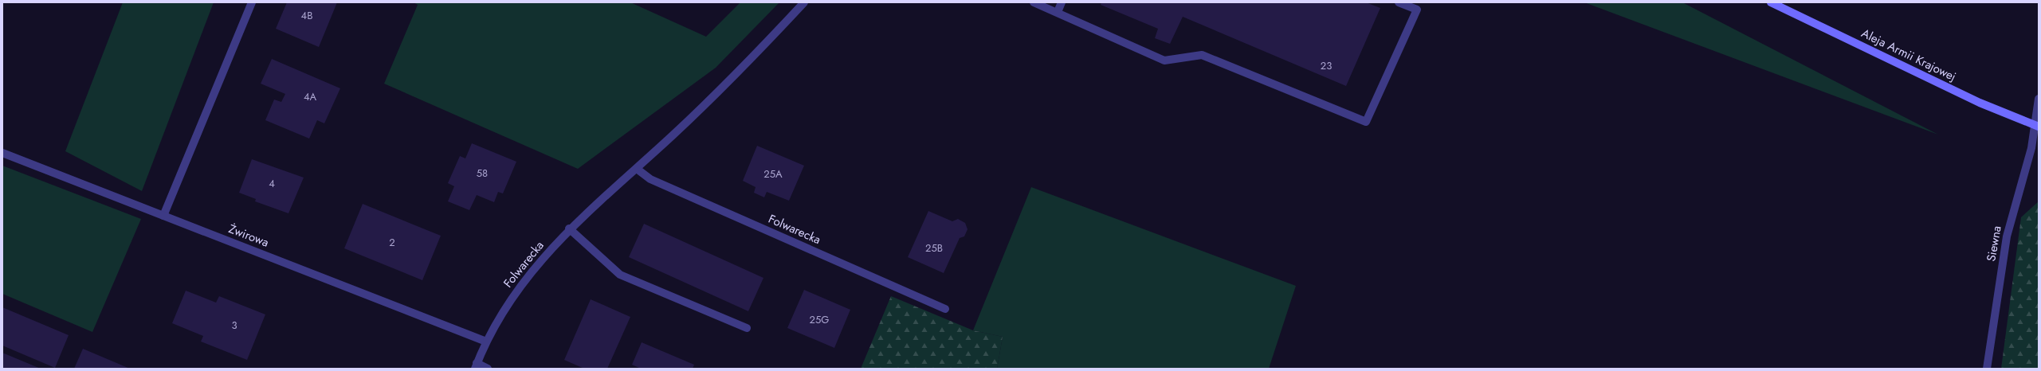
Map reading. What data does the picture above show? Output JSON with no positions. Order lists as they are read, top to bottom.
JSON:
{
  "streets": {
    "main road": ["Aleja Armii Krajowej"],
    "street": ["Folwarecka", "Żwirowa", "Siewna"]
  },
  "crossings": [
    ["Aleja Armii Krajowej", "Siewna"],
    ["Folwarecka", "Żwirowa"]
  ],
  "house_numbers": [
    "4B",
    "23",
    "4A",
    "58",
    "25A",
    "4",
    "2",
    "25B",
    "25G",
    "3"
  ]
}
